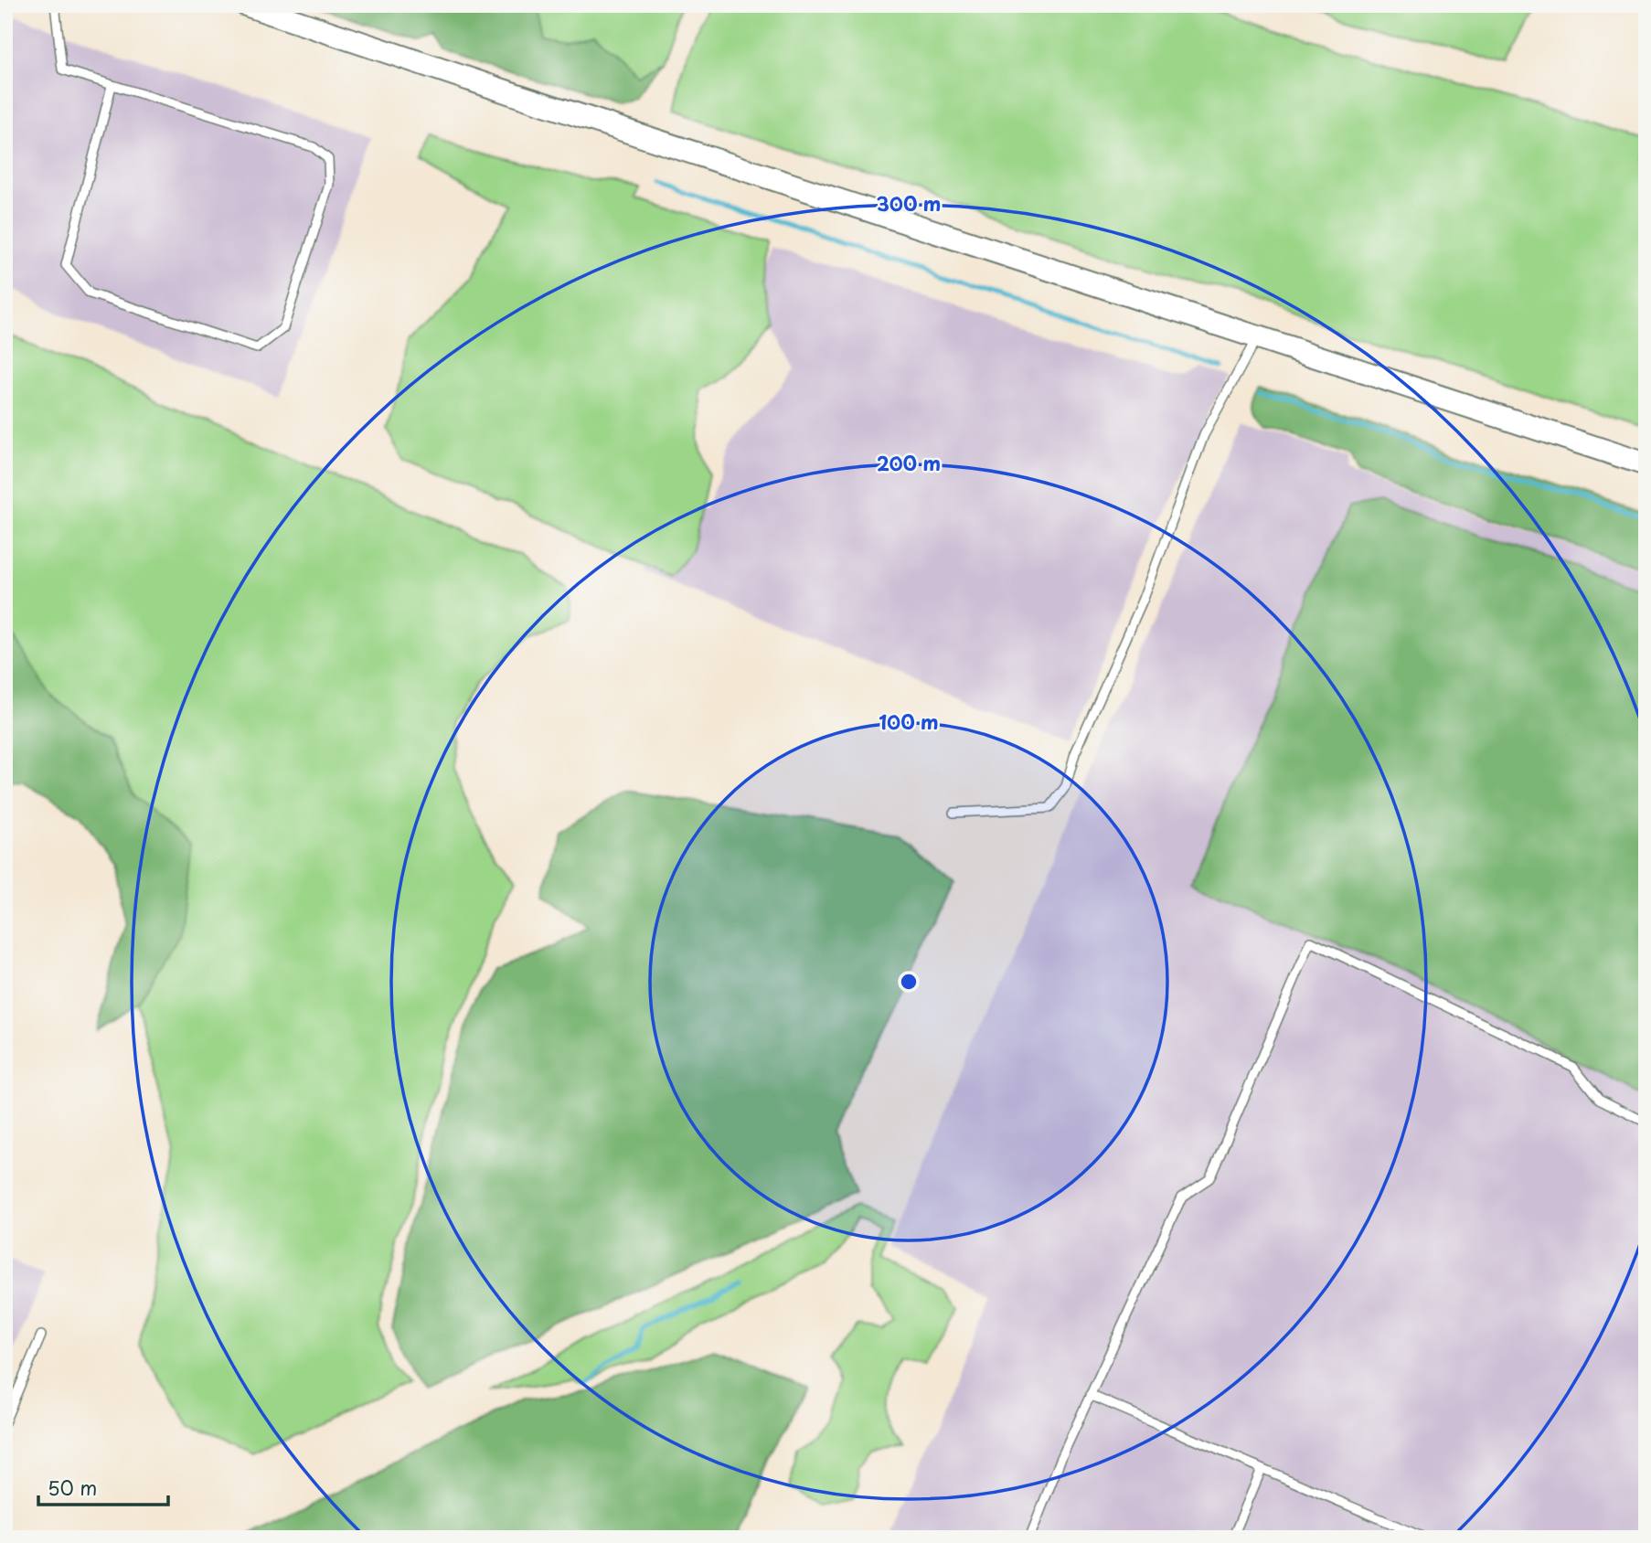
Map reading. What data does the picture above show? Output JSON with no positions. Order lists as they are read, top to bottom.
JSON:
{
  "scale_bar": "50 m",
  "rings": ["300 m", "200 m", "100 m"]
}
